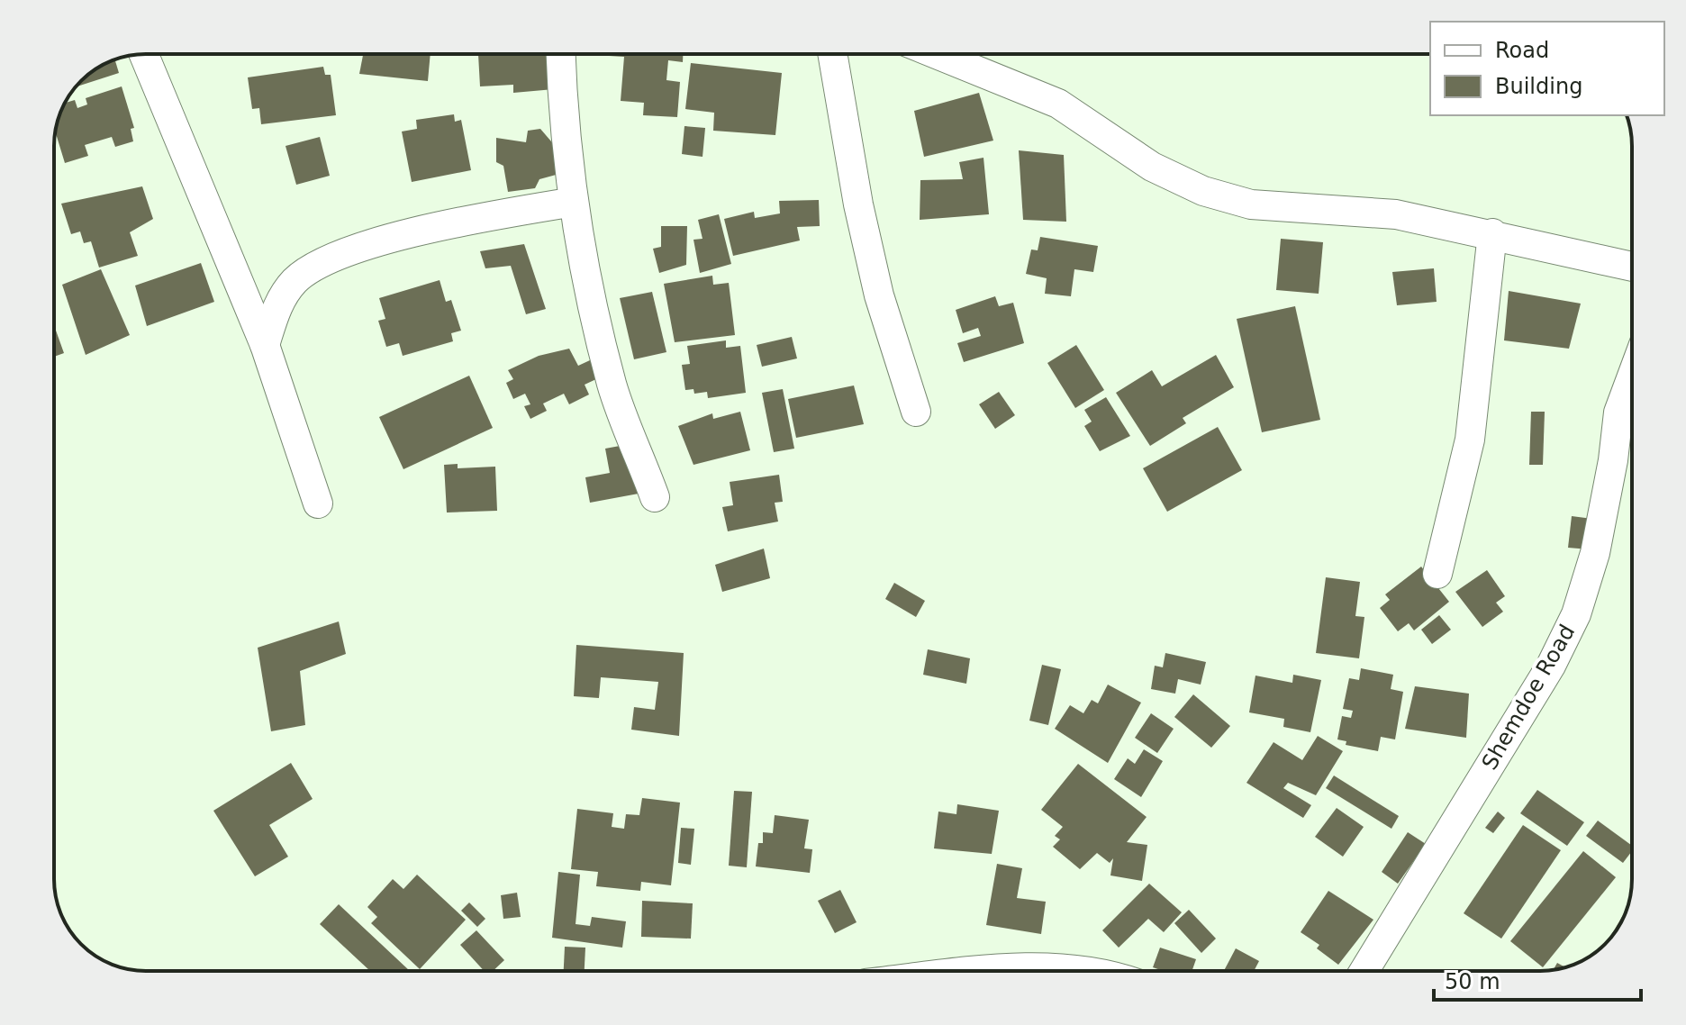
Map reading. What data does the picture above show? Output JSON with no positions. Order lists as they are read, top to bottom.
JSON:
{
  "streets": {
    "street": ["Shemdoe Road"]
  },
  "legend": ["Road", "Building"],
  "scale_bar": "50 m"
}
